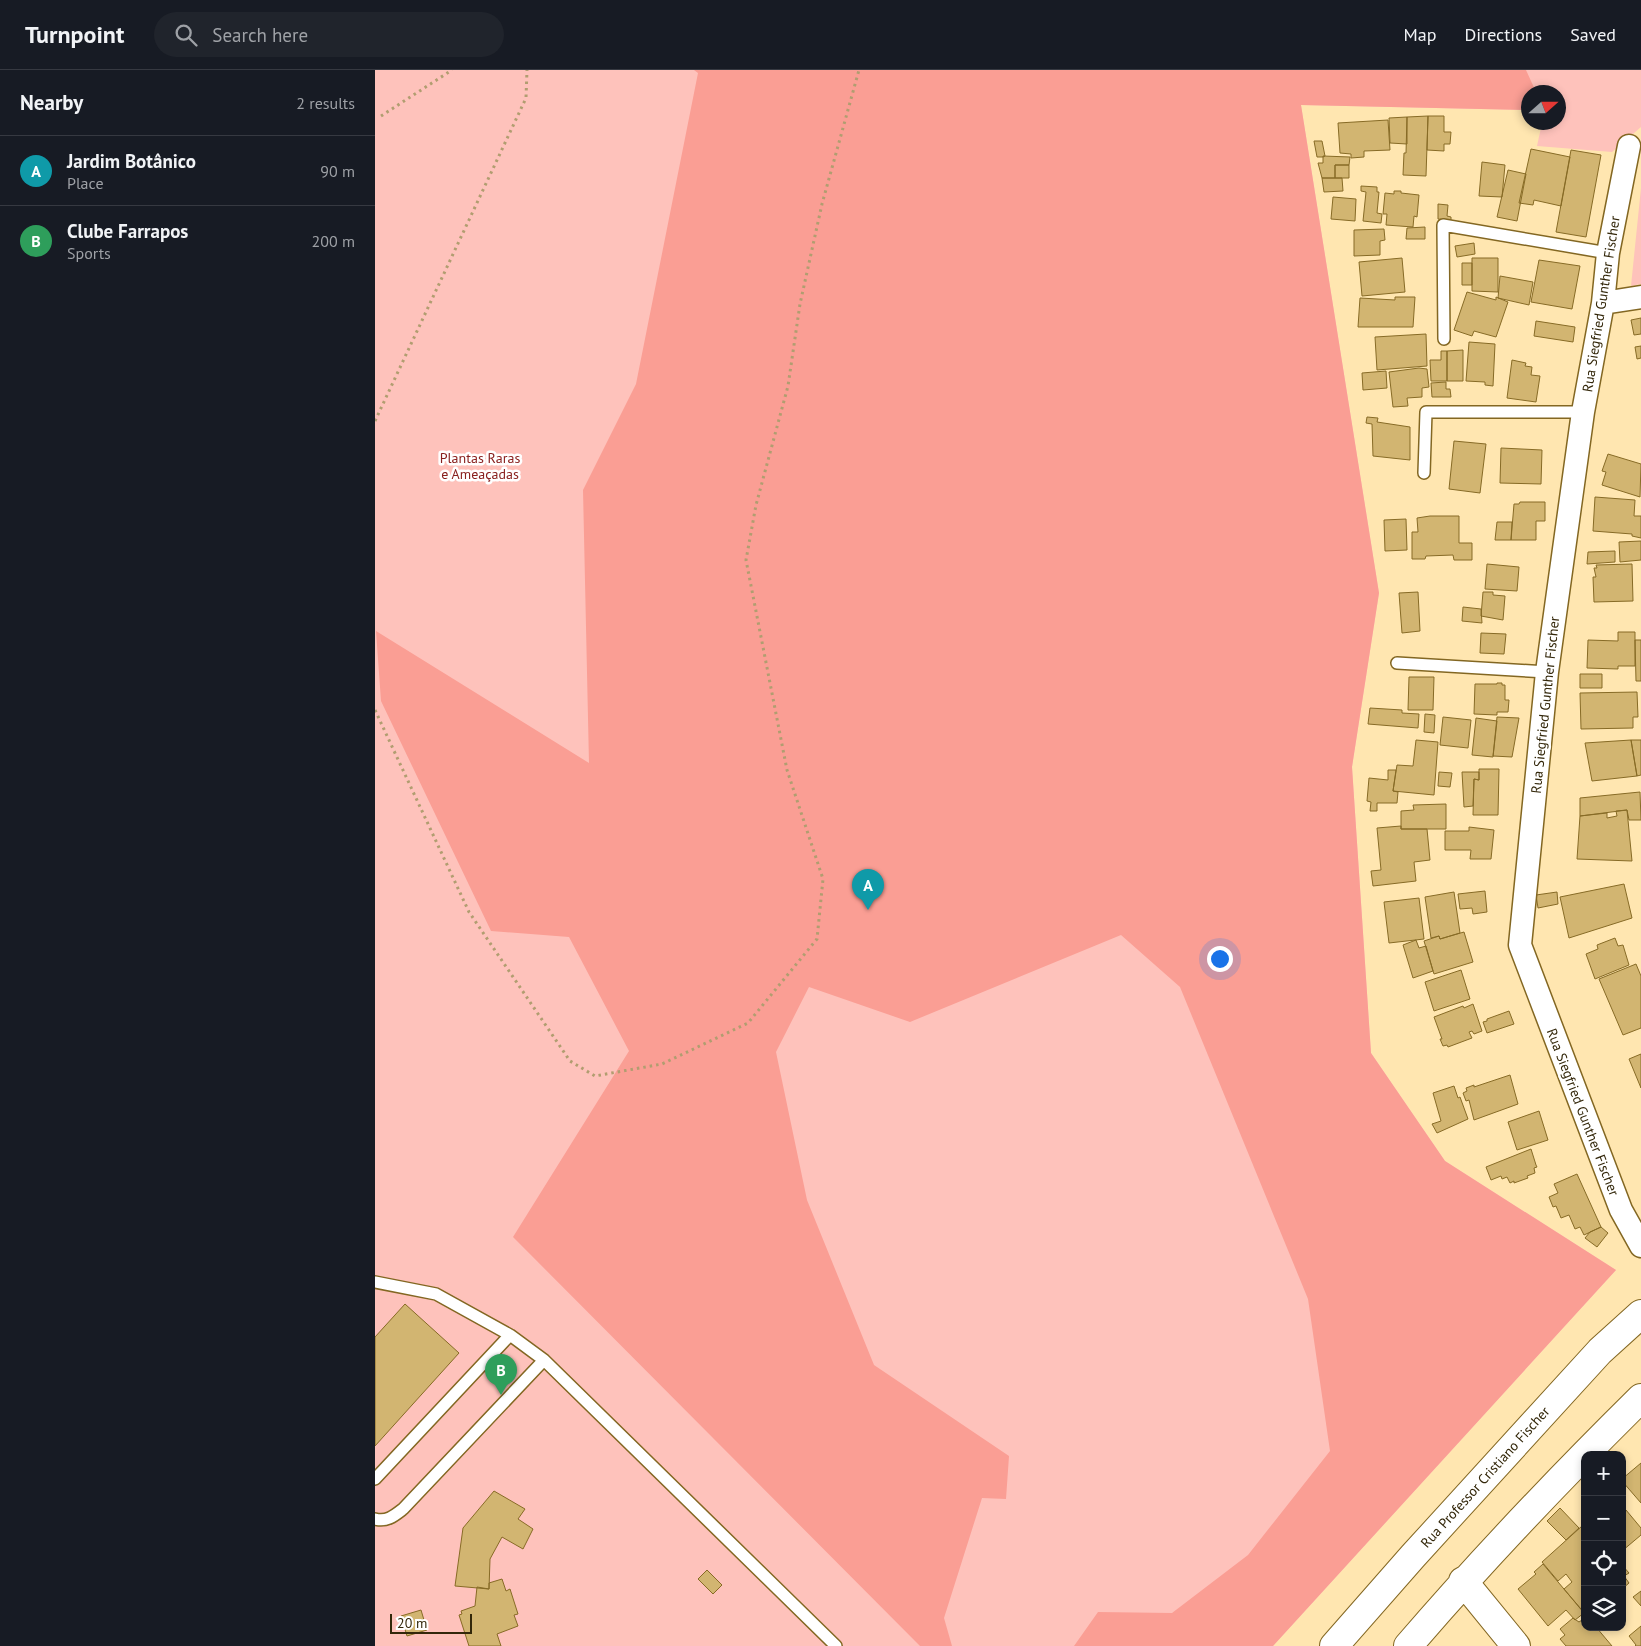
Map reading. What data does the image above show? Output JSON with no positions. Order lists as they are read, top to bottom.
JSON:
{
  "streets": {
    "main road": ["Rua Professor Cristiano Fischer"],
    "street": ["Rua Siegfried Gunther Fischer"]
  },
  "parks": ["Plantas Raras e Ameaçadas"],
  "scale_bar": "20 m",
  "north": "right",
  "page": {
    "header": "Turnpoint",
    "search": "Search here",
    "nav": ["Map", "Directions", "Saved"],
    "heading": ["Nearby", "2 results"],
    "list": [
      {
        "mark": "A",
        "name": "Jardim Botânico",
        "note": "Place",
        "value": "90 m"
      },
      {
        "mark": "B",
        "name": "Clube Farrapos",
        "note": "Sports",
        "value": "200 m"
      }
    ],
    "pins": ["A", "B"],
    "map_buttons": ["+", "−"],
    "scale": "20 m"
  }
}
